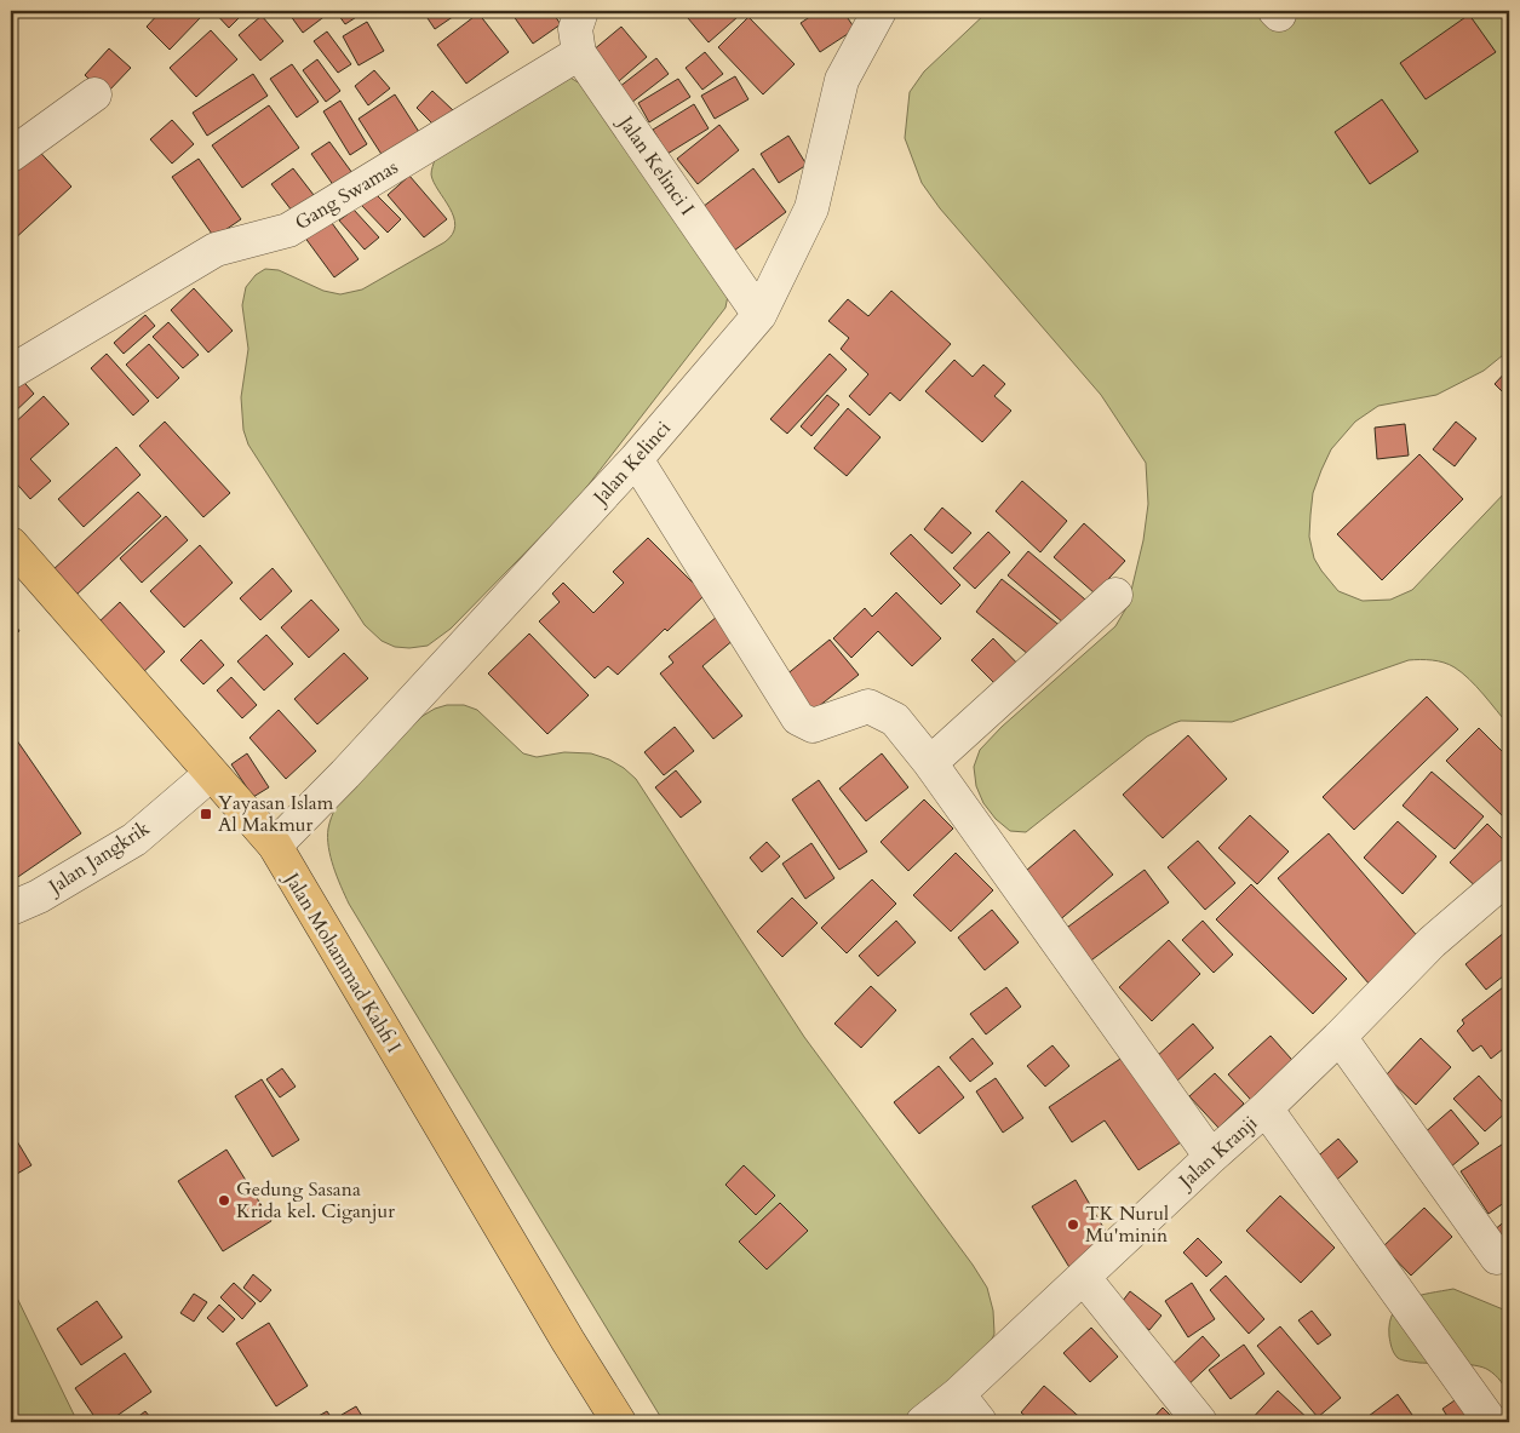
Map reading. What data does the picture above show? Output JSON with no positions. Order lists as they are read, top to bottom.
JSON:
{
  "streets": {
    "main road": ["Jalan Mohammad Kahfi I"],
    "street": [
      "Jalan Kelinci I",
      "Gang Swamas",
      "Jalan Kelinci",
      "Jalan Jangkrik",
      "Jalan Kranji"
    ]
  },
  "crossings": [
    ["Jalan Kelinci I", "Gang Swamas"],
    ["Jalan Kelinci I", "Jalan Kelinci"],
    ["Jalan Kelinci", "Jalan Mohammad Kahfi I"],
    ["Jalan Jangkrik", "Jalan Mohammad Kahfi I"]
  ],
  "places": {
    "transit": ["Yayasan Islam Al Makmur"],
    "other": ["Gedung Sasana Krida kel. Ciganjur", "TK Nurul Mu'minin"]
  }
}
